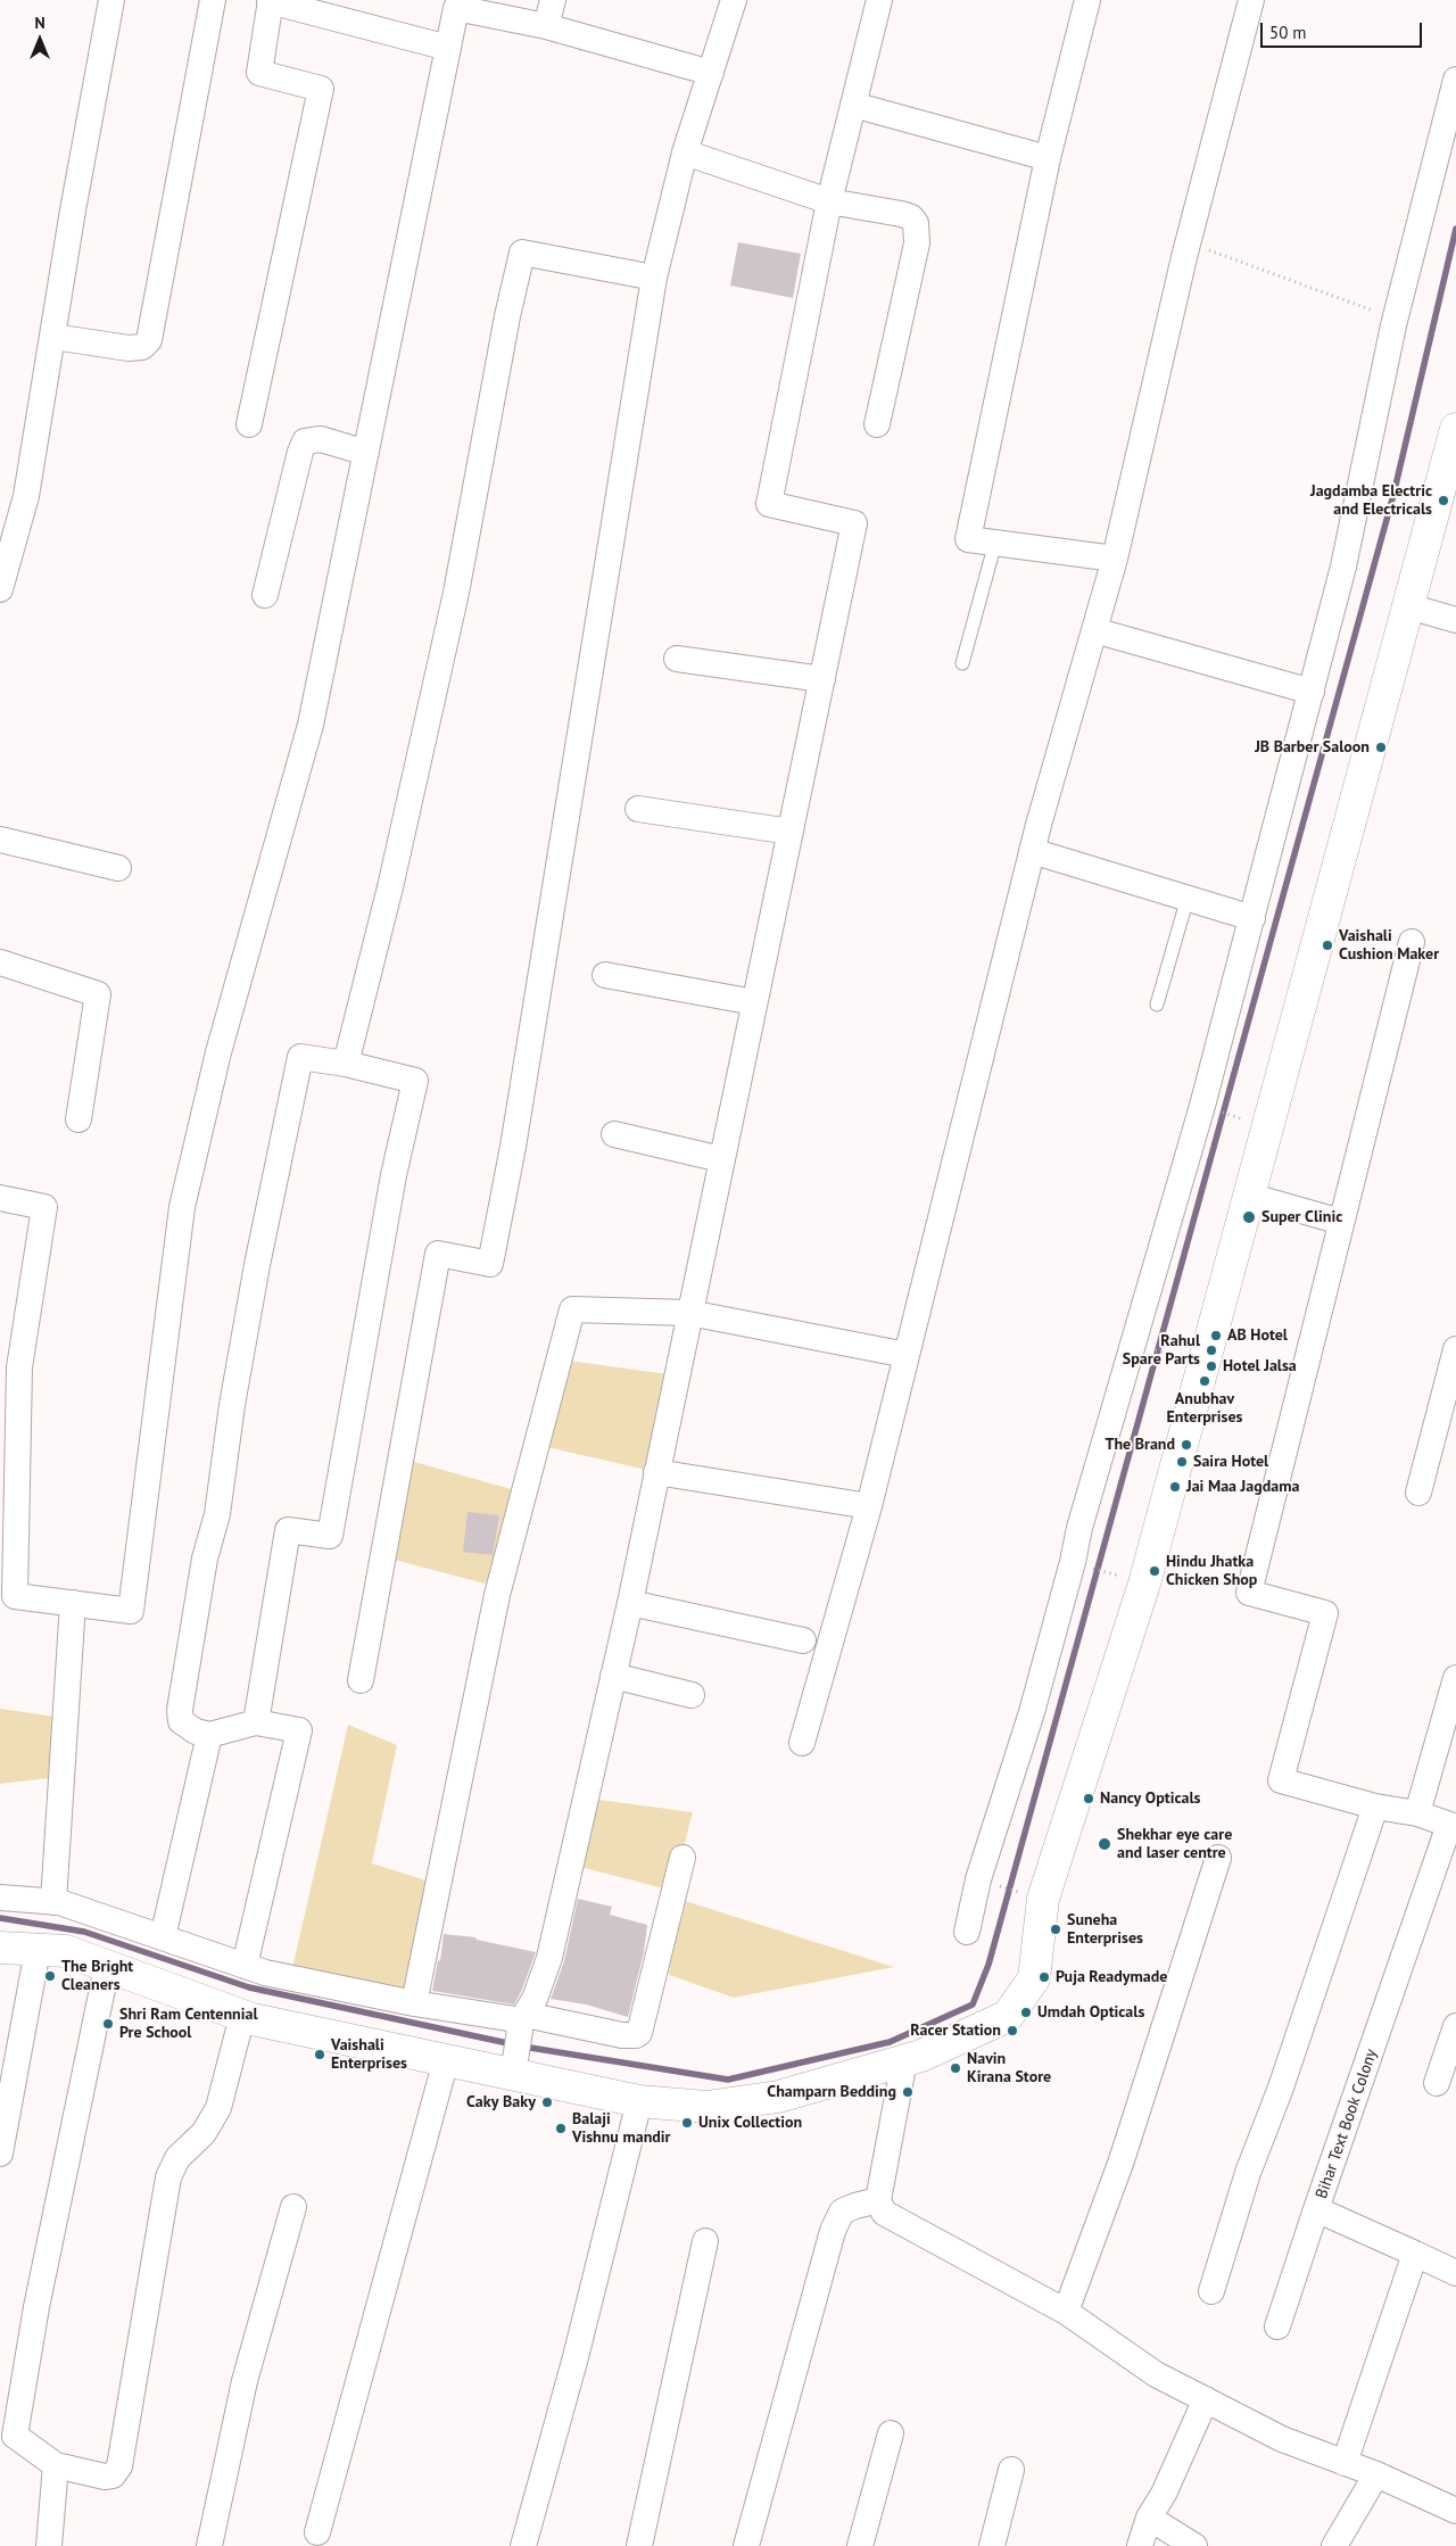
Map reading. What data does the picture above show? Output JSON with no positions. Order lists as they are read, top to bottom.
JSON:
{
  "streets": {
    "street": ["Bihar Text Book Colony"]
  },
  "places": [
    "Jagdamba Electric and Electricals",
    "JB Barber Saloon",
    "Vaishali Cushion Maker",
    "Super Clinic",
    "AB Hotel",
    "Rahul Spare Parts",
    "Hotel Jalsa",
    "Anubhav Enterprises",
    "The Brand",
    "Saira Hotel",
    "Jai Maa Jagdama",
    "Hindu Jhatka Chicken Shop",
    "Nancy Opticals",
    "Shekhar eye care and laser centre",
    "Suneha Enterprises",
    "The Bright Cleaners",
    "Puja Readymade",
    "Umdah Opticals",
    "Shri Ram Centennial Pre School",
    "Racer Station",
    "Vaishali Enterprises",
    "Navin Kirana Store",
    "Champarn Bedding",
    "Caky Baky",
    "Unix Collection",
    "Balaji Vishnu mandir"
  ],
  "scale_bar": "50 m",
  "north": "top"
}
